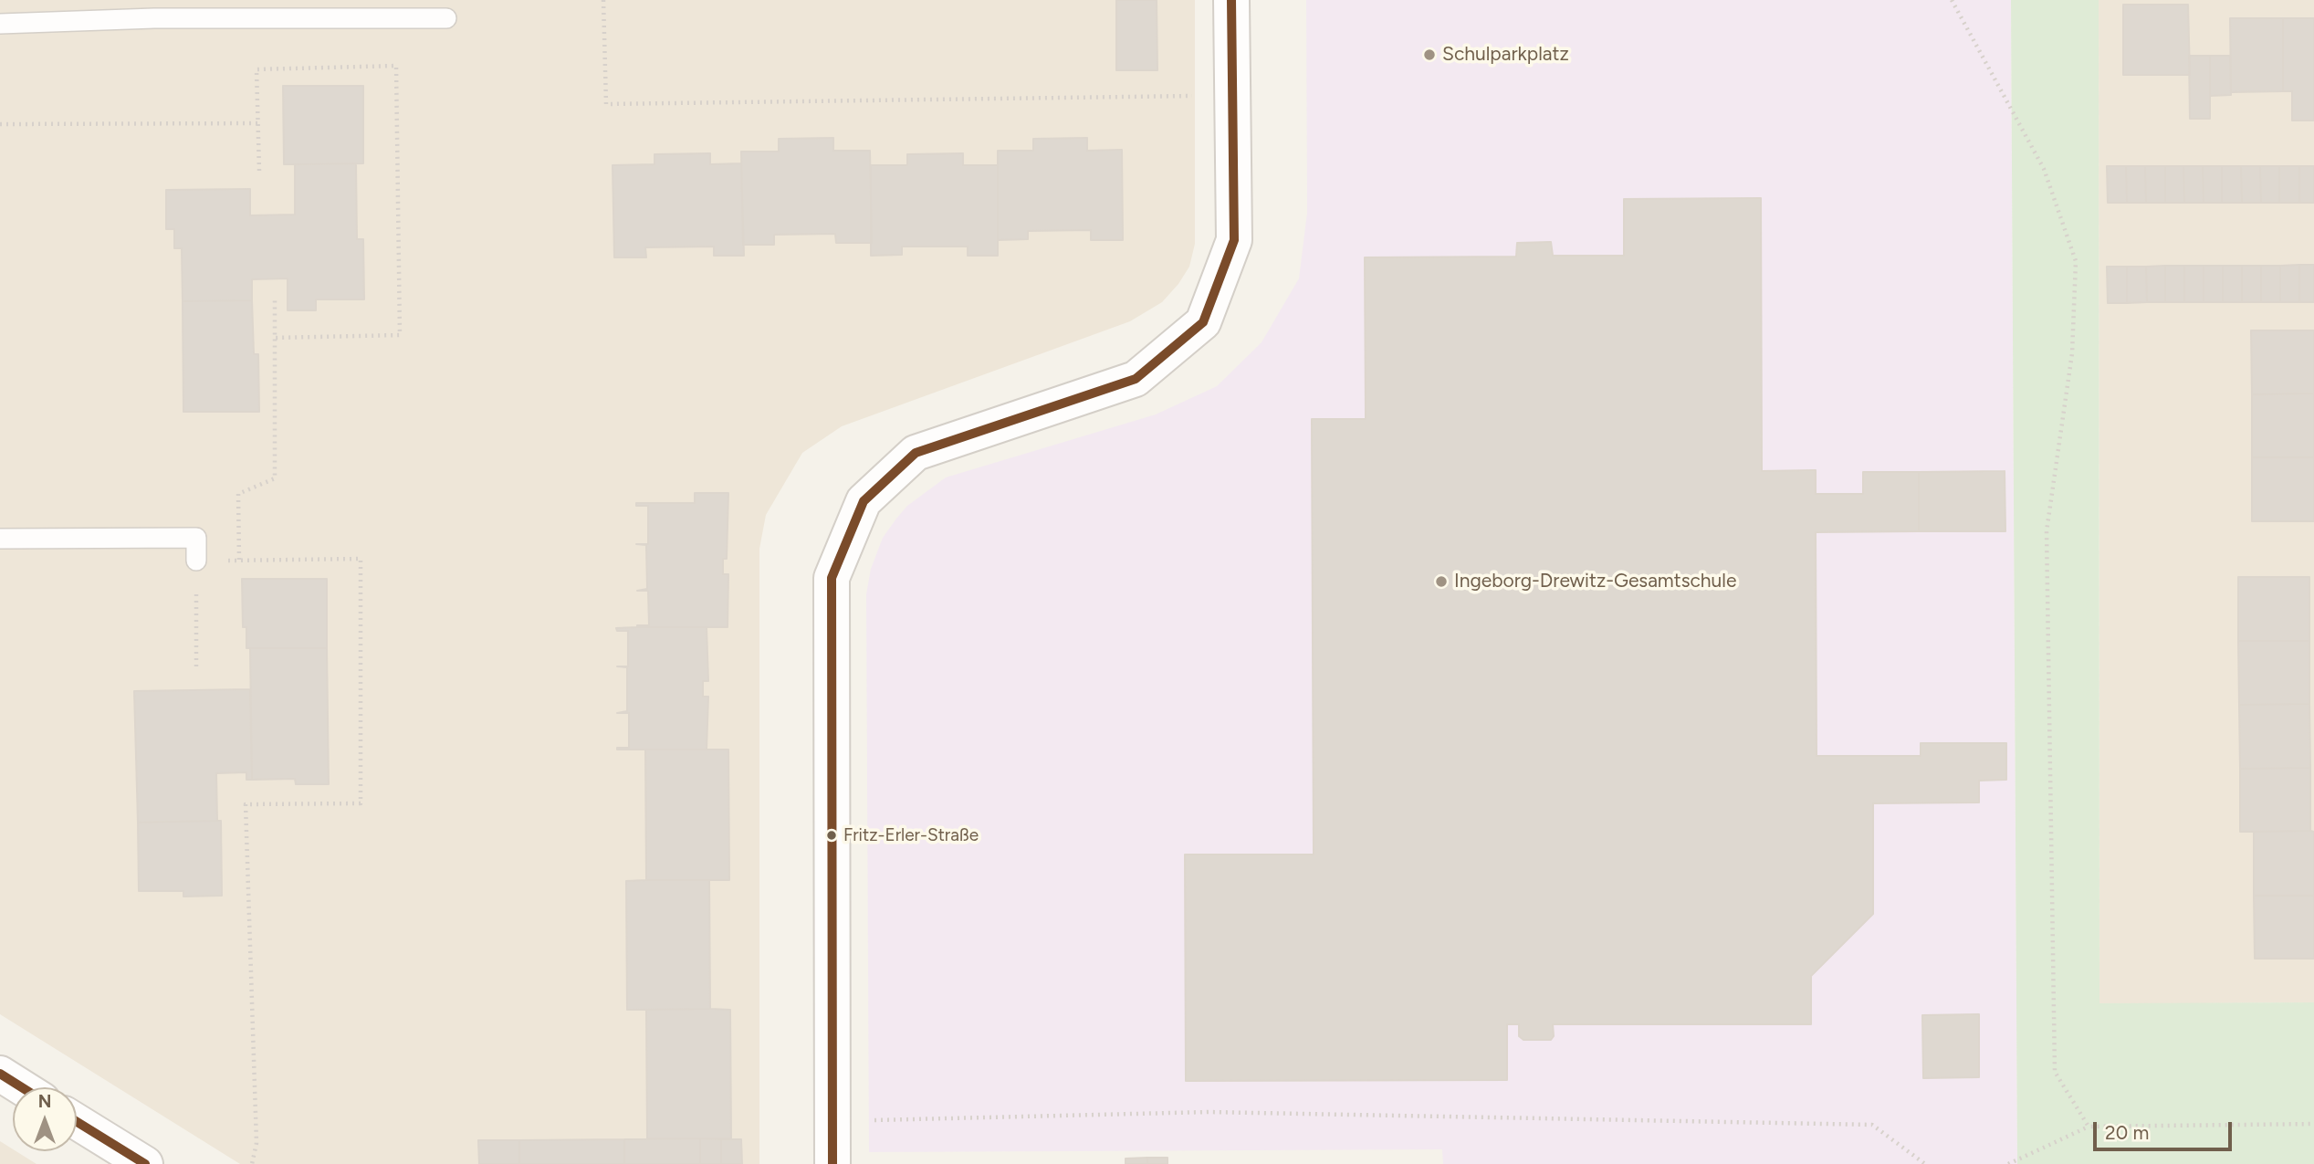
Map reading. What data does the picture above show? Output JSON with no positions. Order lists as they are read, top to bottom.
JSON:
{
  "places": ["Schulparkplatz", "Ingeborg-Drewitz-Gesamtschule", "Fritz-Erler-Straße"],
  "scale_bar": "20 m",
  "north": "top"
}
